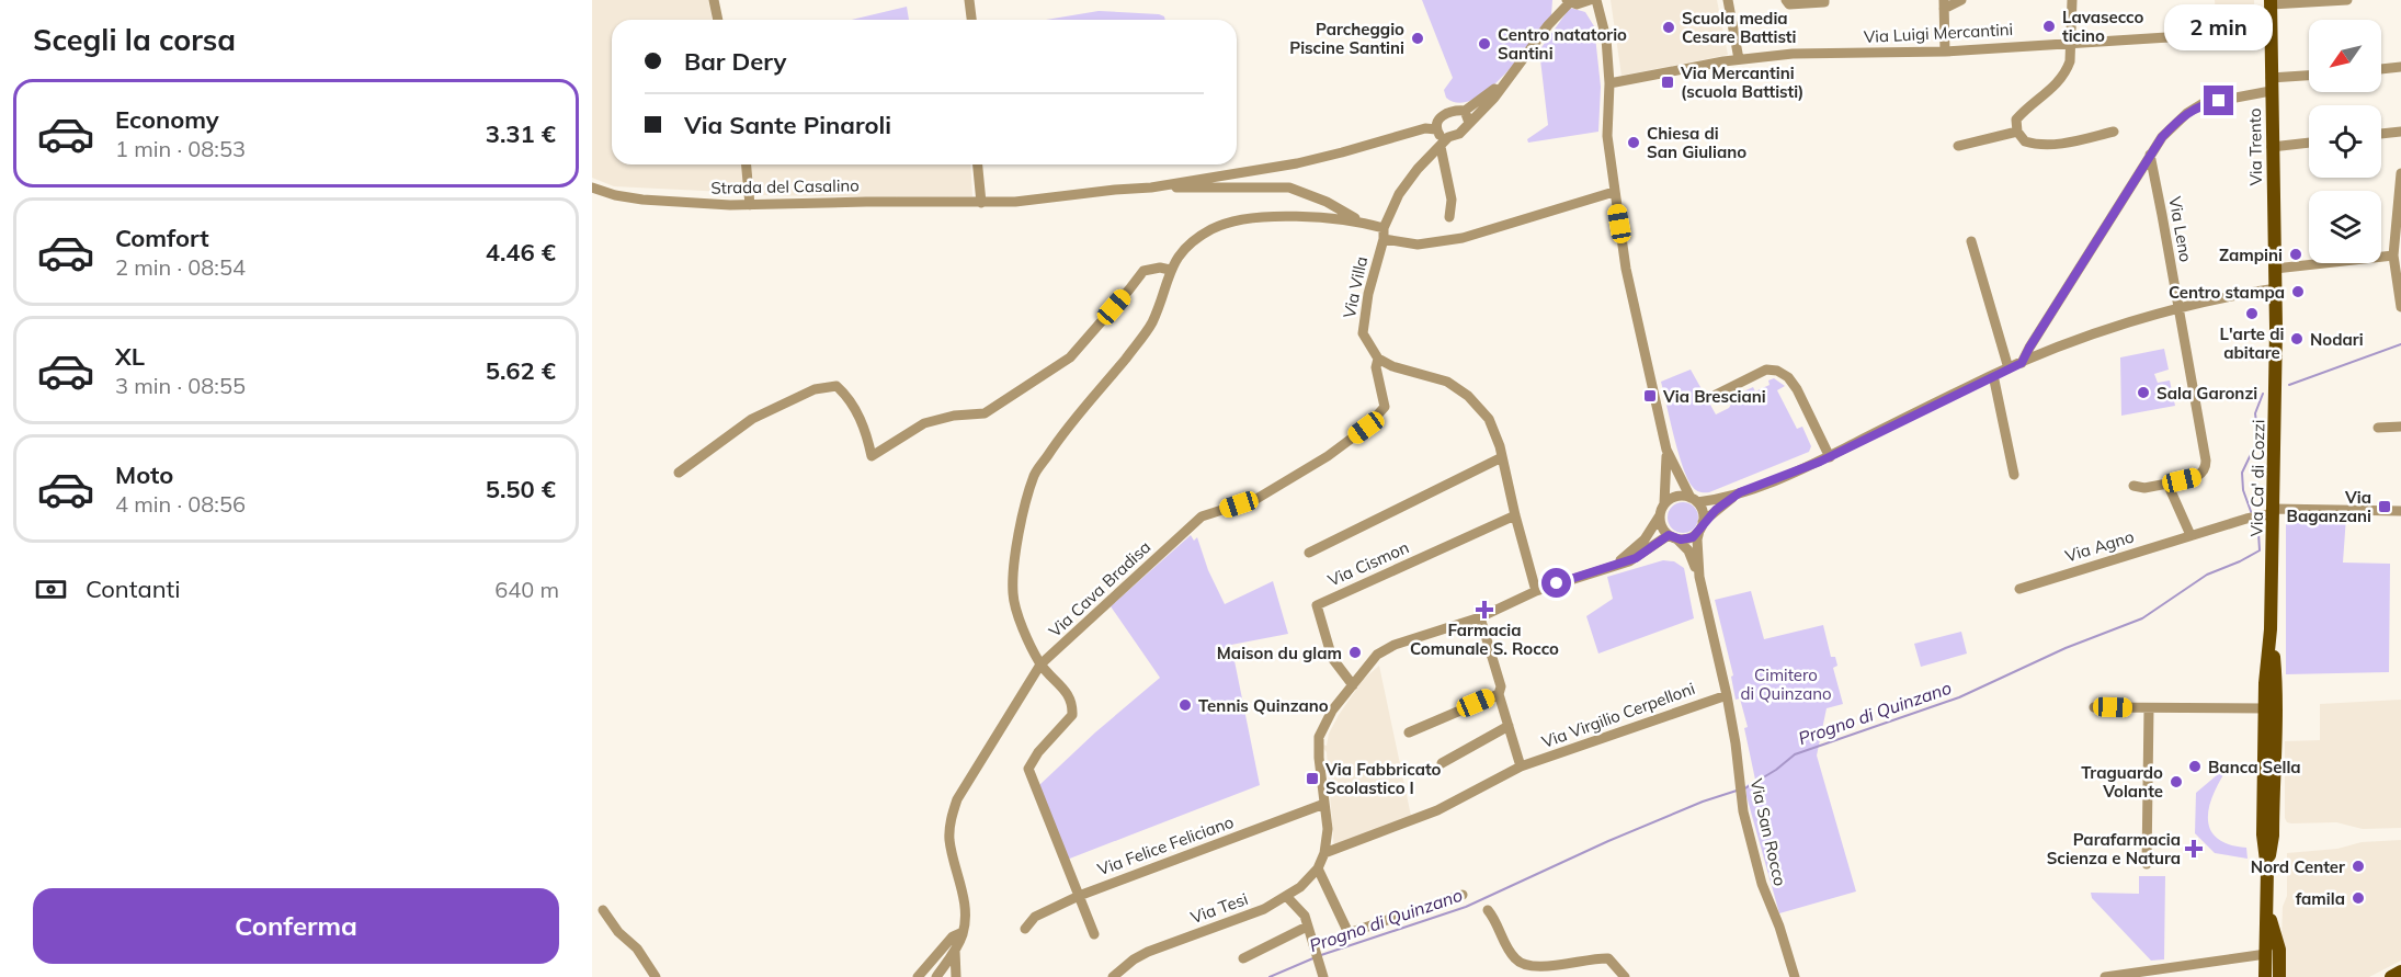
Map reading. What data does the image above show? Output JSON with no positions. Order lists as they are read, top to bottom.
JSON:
{
  "streets": {
    "main road": ["Via Trento", "Via Ca' di Cozzi"],
    "street": [
      "Via Luigi Mercantini",
      "Strada del Casalino",
      "Via Leno",
      "Via Villa",
      "Via Agno",
      "Via Cismon",
      "Via Cava Bradisa",
      "Via Virgilio Cerpelloni",
      "Via San Rocco",
      "Via Felice Feliciano",
      "Via Tesi"
    ]
  },
  "crossings": [
    ["Via Luigi Mercantini", "Via Trento"],
    ["Via Trento", "Via Ca' di Cozzi"],
    ["Via Villa", "Via Cava Bradisa"],
    ["Via Ca' di Cozzi", "Via Agno"],
    ["Via Cismon", "Via Tesi"],
    ["Via Virgilio Cerpelloni", "Via San Rocco"],
    ["Via Virgilio Cerpelloni", "Via Tesi"],
    ["Via San Rocco", "Via Tesi"],
    ["Via Felice Feliciano", "Via Tesi"]
  ],
  "water": ["Progno di Quinzano"],
  "parks": ["Cimitero di Quinzano"],
  "places": {
    "other": [
      "Lavasecco ticino",
      "Scuola media Cesare Battisti",
      "Parcheggio Piscine Santini",
      "Centro natatorio Santini",
      "Chiesa di San Giuliano",
      "Zampini",
      "Centro stampa",
      "L'arte di abitare",
      "Nodari",
      "Sala Garonzi",
      "Maison du glam",
      "Tennis Quinzano",
      "Banca Sella",
      "Traguardo Volante",
      "Nord Center",
      "famila"
    ],
    "transit": [
      "Via Mercantini (scuola Battisti)",
      "Via Bresciani",
      "Via Baganzani",
      "Via Fabbricato Scolastico I"
    ],
    "health": ["Farmacia Comunale S. Rocco", "Parafarmacia Scienza e Natura"]
  },
  "north": "bottom left",
  "page": {
    "heading": "Scegli la corsa",
    "bubble": "2 min",
    "banner": ["Bar Dery", "Via Sante Pinaroli"],
    "list": [
      {
        "name": "Economy",
        "note": "1 min · 08:53",
        "value": "3.31 €"
      },
      {
        "name": "Comfort",
        "note": "2 min · 08:54",
        "value": "4.46 €"
      },
      {
        "name": "XL",
        "note": "3 min · 08:55",
        "value": "5.62 €"
      },
      {
        "name": "Moto",
        "note": "4 min · 08:56",
        "value": "5.50 €"
      }
    ],
    "pay": ["Contanti", "640 m"],
    "buttons": "Conferma"
  }
}
